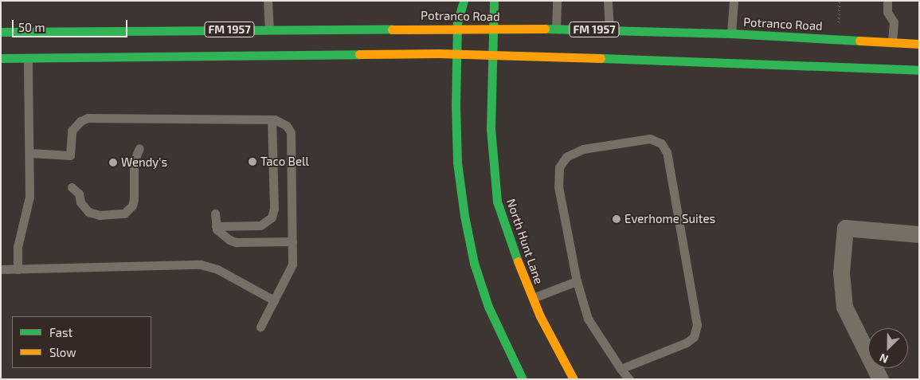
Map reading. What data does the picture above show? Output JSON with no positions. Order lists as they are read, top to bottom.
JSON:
{
  "streets": {
    "main road": ["Potranco Road", "FM 1957", "North Hunt Lane"]
  },
  "crossings": [
    ["Potranco Road", "North Hunt Lane"],
    ["FM 1957", "North Hunt Lane"]
  ],
  "places": ["Taco Bell", "Wendy's", "Everhome Suites"],
  "legend": ["Fast", "Slow"],
  "scale_bar": "50 m",
  "north": "bottom left"
}
